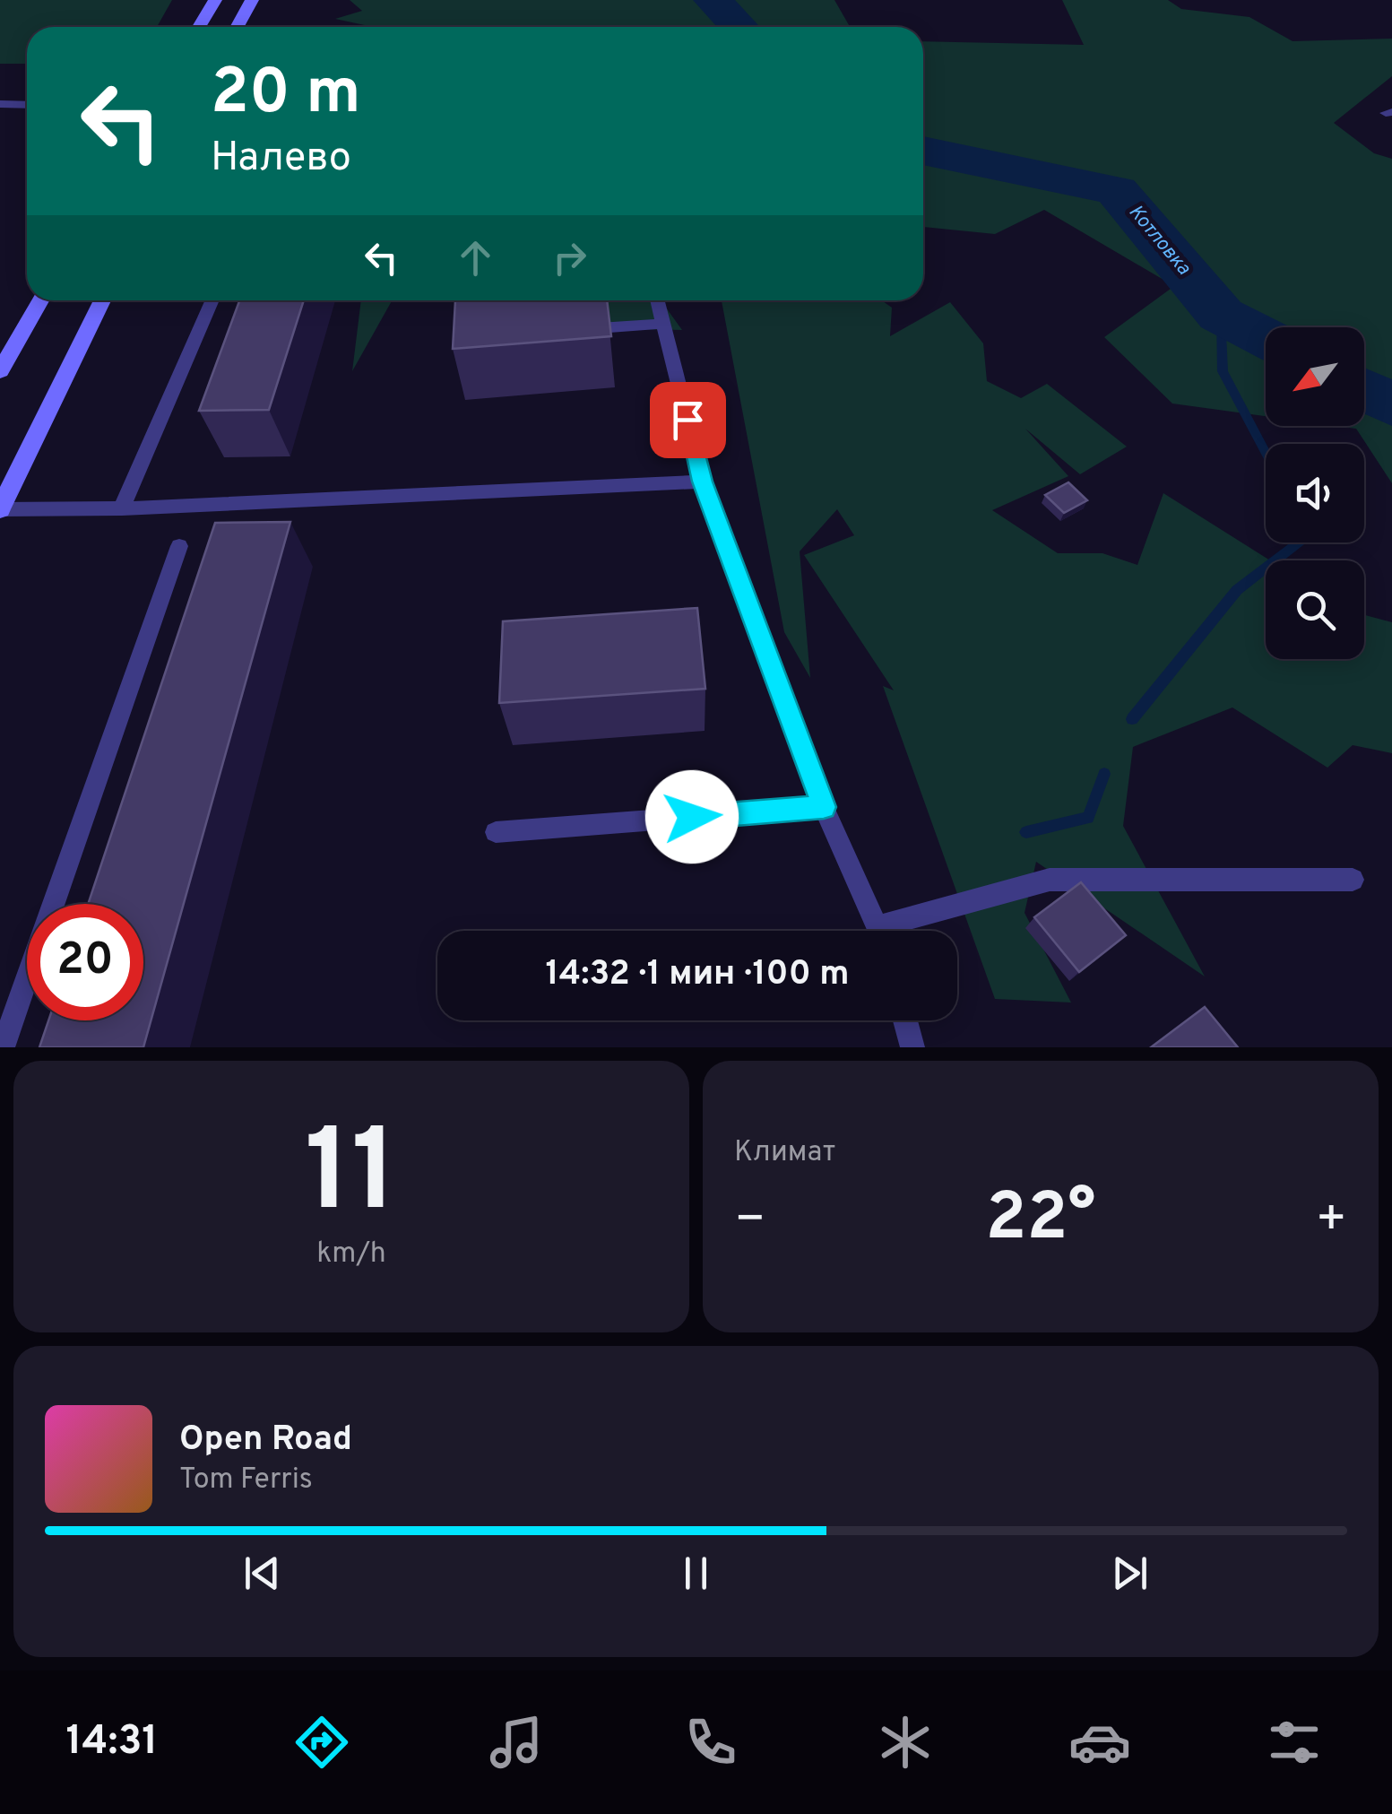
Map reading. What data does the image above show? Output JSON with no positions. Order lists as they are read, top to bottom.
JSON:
{
  "water": ["Котловка"],
  "north": "bottom left",
  "page": {
    "turn": ["20 m", "Налево"],
    "limit": "20",
    "trip": "14:32 · 1 мин · 100 m",
    "tile": [
      ["11", "km/h"],
      "Климат"
    ],
    "heat": ["−", "22°", "+"],
    "song": ["Open Road", "Tom Ferris"],
    "tabs": "14:31"
  }
}
